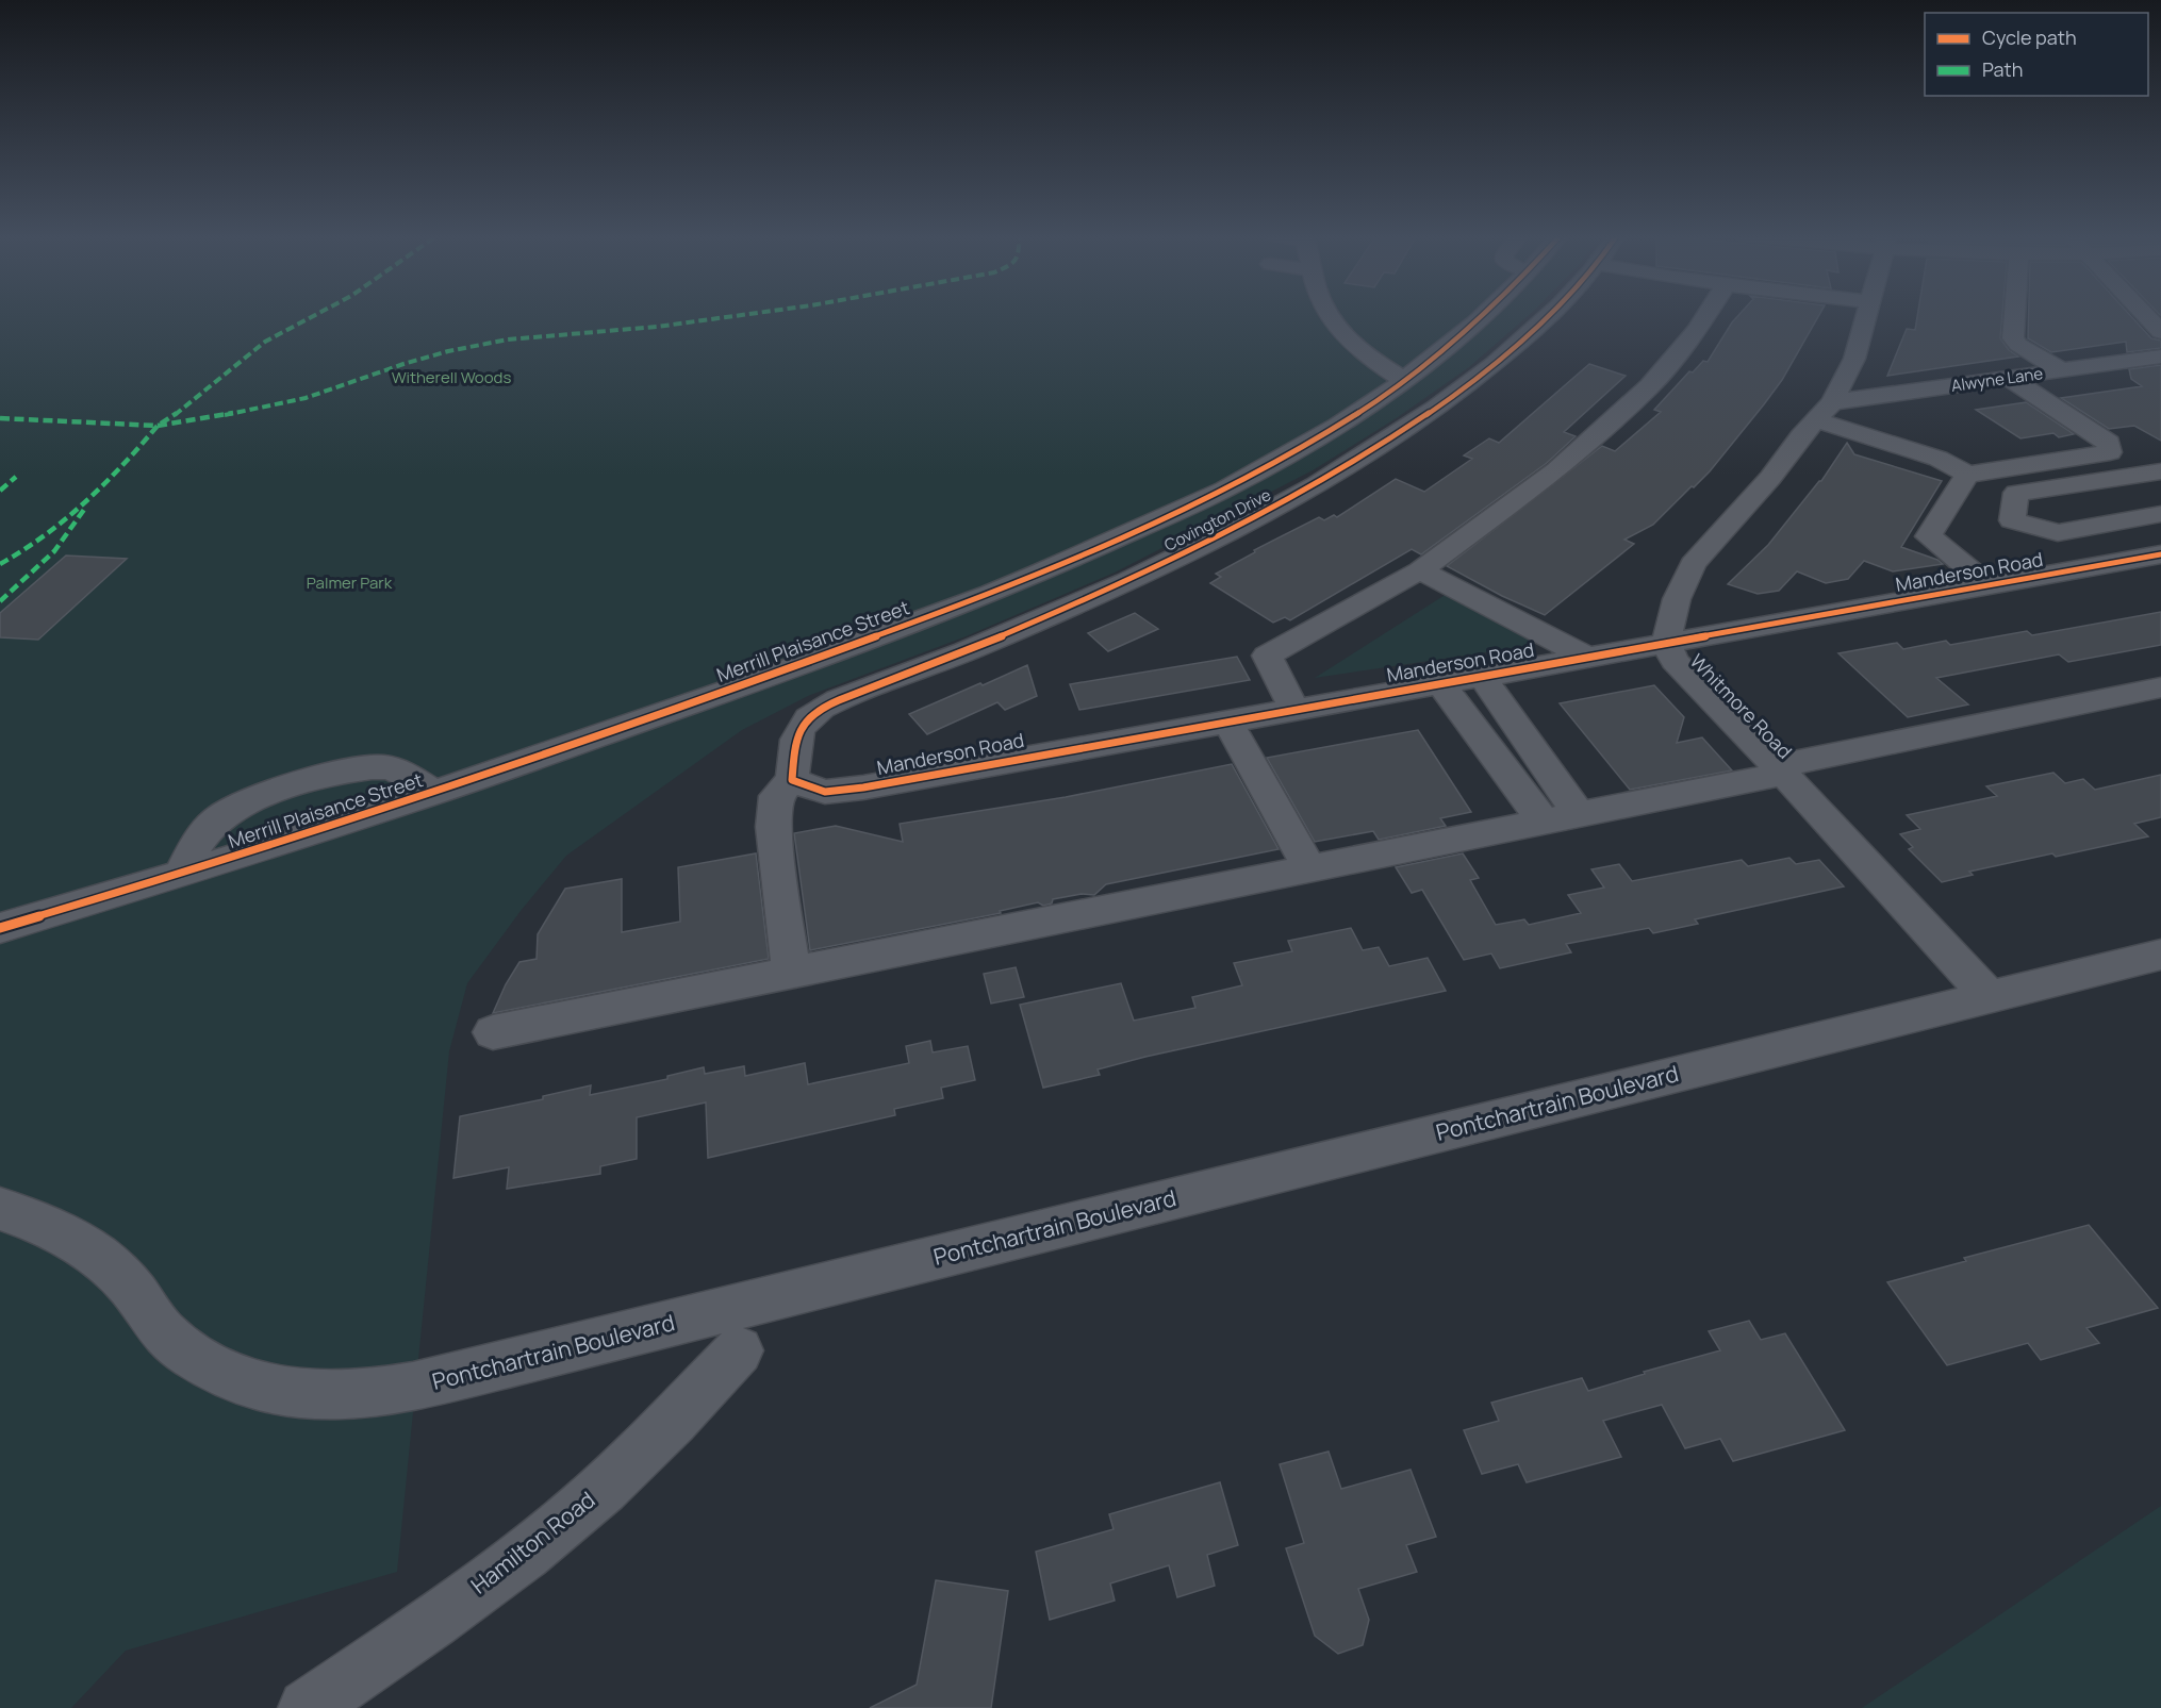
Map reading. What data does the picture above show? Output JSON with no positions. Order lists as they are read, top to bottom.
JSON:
{
  "streets": {
    "street": [
      "Alwyne Lane",
      "Covington Drive",
      "Manderson Road",
      "Merrill Plaisance Street",
      "Whitmore Road",
      "Pontchartrain Boulevard",
      "Hamilton Road"
    ]
  },
  "crossings": [
    ["Covington Drive", "Manderson Road"],
    ["Manderson Road", "Whitmore Road"],
    ["Whitmore Road", "Pontchartrain Boulevard"]
  ],
  "parks": ["Witherell Woods", "Palmer Park"],
  "legend": ["Cycle path", "Path"]
}
